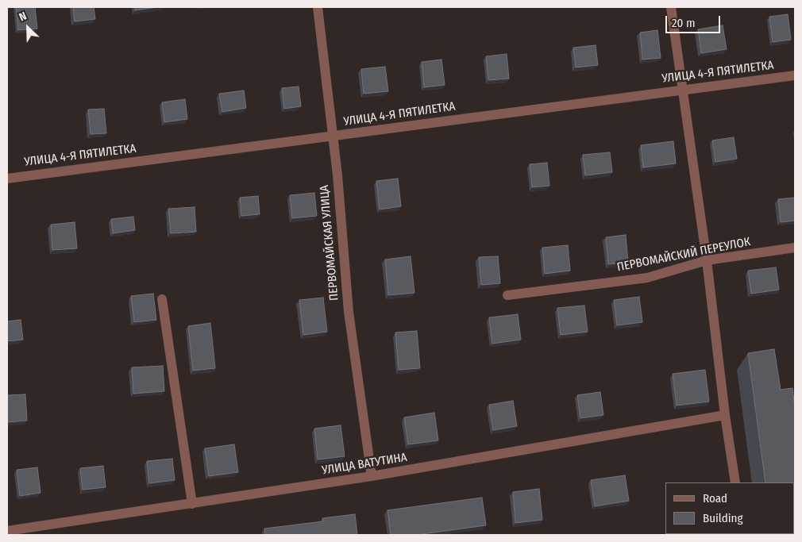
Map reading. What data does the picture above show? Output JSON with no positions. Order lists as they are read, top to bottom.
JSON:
{
  "streets": {
    "street": [
      "УЛИЦА 4-Я ПЯТИЛЕТКА",
      "ПЕРВОМАЙСКАЯ УЛИЦА",
      "ПЕРВОМАЙСКИЙ ПЕРЕУЛОК",
      "УЛИЦА ВАТУТИНА"
    ]
  },
  "crossings": [
    ["УЛИЦА 4-Я ПЯТИЛЕТКА", "ПЕРВОМАЙСКАЯ УЛИЦА"],
    ["ПЕРВОМАЙСКАЯ УЛИЦА", "УЛИЦА ВАТУТИНА"]
  ],
  "legend": ["Road", "Building"],
  "scale_bar": "20 m",
  "north": "top left"
}
